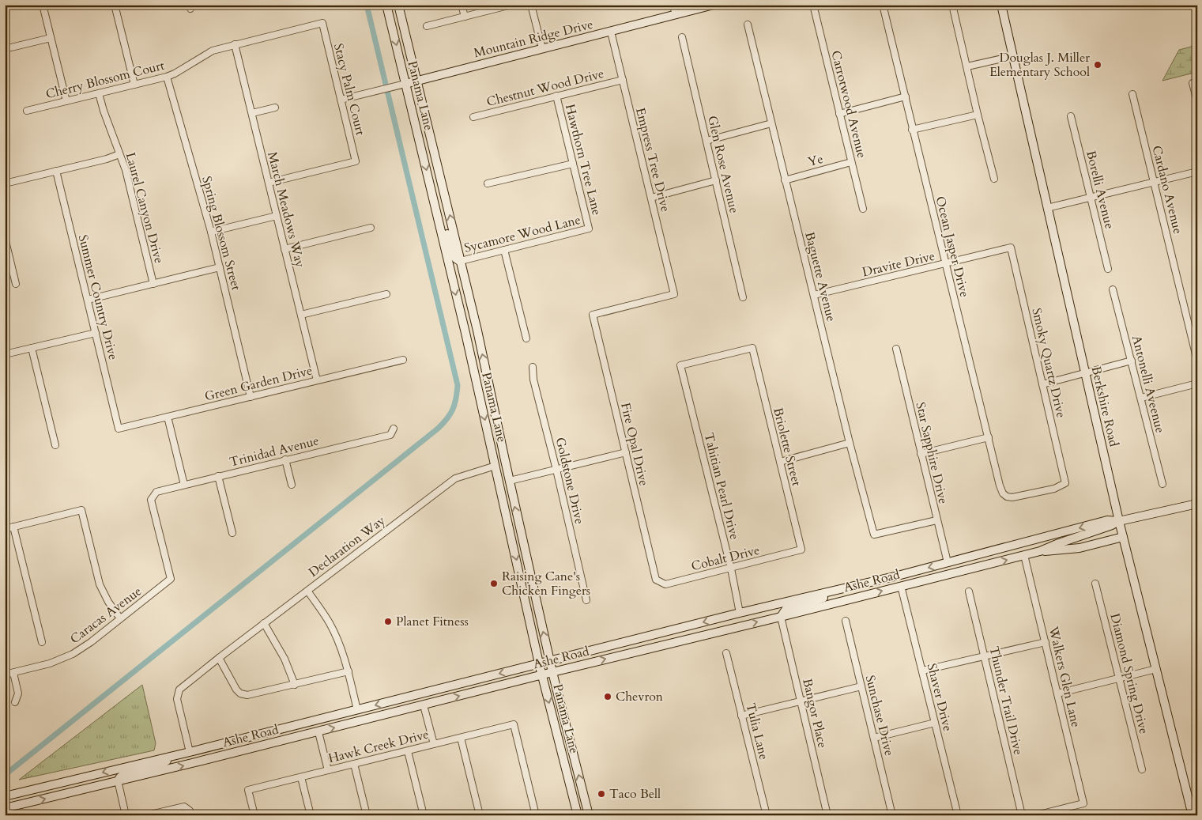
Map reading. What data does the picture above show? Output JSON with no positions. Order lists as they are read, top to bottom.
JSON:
{
  "streets": {
    "main road": [
      "Mountain Ridge Drive",
      "Panama Lane",
      "Berkshire Road",
      "Ashe Road"
    ],
    "street": [
      "Cherry Blossom Court",
      "Chestnut Wood Drive",
      "Stacy Palm Court",
      "Carrotwood Avenue",
      "Hawthorn Tree Lane",
      "Empress Tree Drive",
      "Ye",
      "Glen Rose Avenue",
      "Borelli Avenue",
      "Cardano Avenue",
      "Laurel Canyon Drive",
      "March Meadows Way",
      "Spring Blossom Street",
      "Sycamore Wood Lane",
      "Ocean Jasper Drive",
      "Dravite Drive",
      "Baguette Avenue",
      "Summer Country Drive",
      "Smoky Quartz Drive",
      "Green Garden Drive",
      "Antonelli Aveenue",
      "Fire Opal Drive",
      "Briolette Street",
      "Trinidad Avenue",
      "Star Sapphire Drive",
      "Goldstone Drive",
      "Tahitian Pearl Drive",
      "Declaration Way",
      "Cobalt Drive",
      "Caracas Avenue",
      "Diamond Spring Drive",
      "Walkers Glen Lane",
      "Shaver Drive",
      "Thunder Trail Drive",
      "Bangor Place",
      "Sunchase Drive",
      "Tulia Lane",
      "Hawk Creek Drive"
    ]
  },
  "crossings": [
    ["Mountain Ridge Drive", "Panama Lane"],
    ["Mountain Ridge Drive", "Empress Tree Drive"],
    ["Cherry Blossom Court", "Stacy Palm Court"],
    ["Cherry Blossom Court", "Laurel Canyon Drive"],
    ["Cherry Blossom Court", "March Meadows Way"],
    ["Cherry Blossom Court", "Spring Blossom Street"],
    ["Chestnut Wood Drive", "Hawthorn Tree Lane"],
    ["Chestnut Wood Drive", "Empress Tree Drive"],
    ["Stacy Palm Court", "March Meadows Way"],
    ["Panama Lane", "Sycamore Wood Lane"],
    ["Panama Lane", "Declaration Way"],
    ["Panama Lane", "Ashe Road"],
    ["Carrotwood Avenue", "Ye"],
    ["Hawthorn Tree Lane", "Sycamore Wood Lane"],
    ["Empress Tree Drive", "Fire Opal Drive"],
    ["Ye", "Baguette Avenue"],
    ["March Meadows Way", "Green Garden Drive"],
    ["Spring Blossom Street", "Green Garden Drive"],
    ["Ocean Jasper Drive", "Dravite Drive"],
    ["Ocean Jasper Drive", "Smoky Quartz Drive"],
    ["Dravite Drive", "Baguette Avenue"],
    ["Dravite Drive", "Smoky Quartz Drive"],
    ["Baguette Avenue", "Star Sapphire Drive"],
    ["Summer Country Drive", "Green Garden Drive"],
    ["Berkshire Road", "Ashe Road"],
    ["Fire Opal Drive", "Cobalt Drive"],
    ["Briolette Street", "Tahitian Pearl Drive"],
    ["Briolette Street", "Cobalt Drive"],
    ["Trinidad Avenue", "Caracas Avenue"],
    ["Star Sapphire Drive", "Ashe Road"],
    ["Tahitian Pearl Drive", "Cobalt Drive"],
    ["Tahitian Pearl Drive", "Ashe Road"],
    ["Declaration Way", "Ashe Road"],
    ["Ashe Road", "Walkers Glen Lane"],
    ["Ashe Road", "Shaver Drive"],
    ["Ashe Road", "Bangor Place"]
  ],
  "places": [
    "Douglas J. Miller Elementary School",
    "Raising Cane's Chicken Fingers",
    "Planet Fitness",
    "Chevron",
    "Taco Bell"
  ]
}
